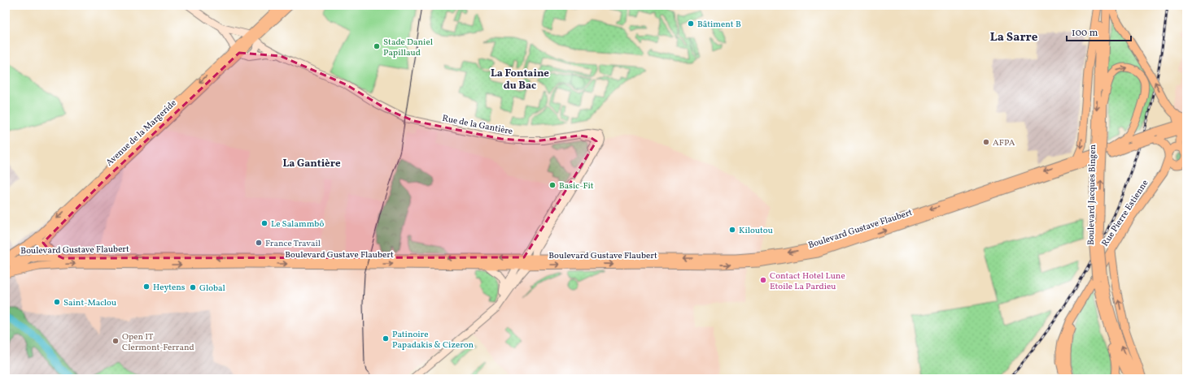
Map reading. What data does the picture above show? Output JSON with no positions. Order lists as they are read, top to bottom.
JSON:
{
  "streets": {
    "main road": [
      "Rue de la Gantière",
      "Avenue de la Margeride",
      "Boulevard Jacques Bingen",
      "Rue Pierre Estienne",
      "Boulevard Gustave Flaubert"
    ]
  },
  "crossings": [
    ["Rue de la Gantière", "Avenue de la Margeride"],
    ["Avenue de la Margeride", "Boulevard Gustave Flaubert"]
  ],
  "districts": ["La Sarre", "La Fontaine du Bac", "La Gantière"],
  "places": [
    "Bâtiment B",
    "Stade Daniel Papillaud",
    "AFPA",
    "Basic-Fit",
    "Le Salammbô",
    "Kiloutou",
    "France Travail",
    "Contact Hotel Lune Etoile La Pardieu",
    "Heytens",
    "Global",
    "Saint-Maclou",
    "Patinoire Papadakis & Cizeron",
    "Open IT Clermont-Ferrand"
  ],
  "scale_bar": "100 m"
}
